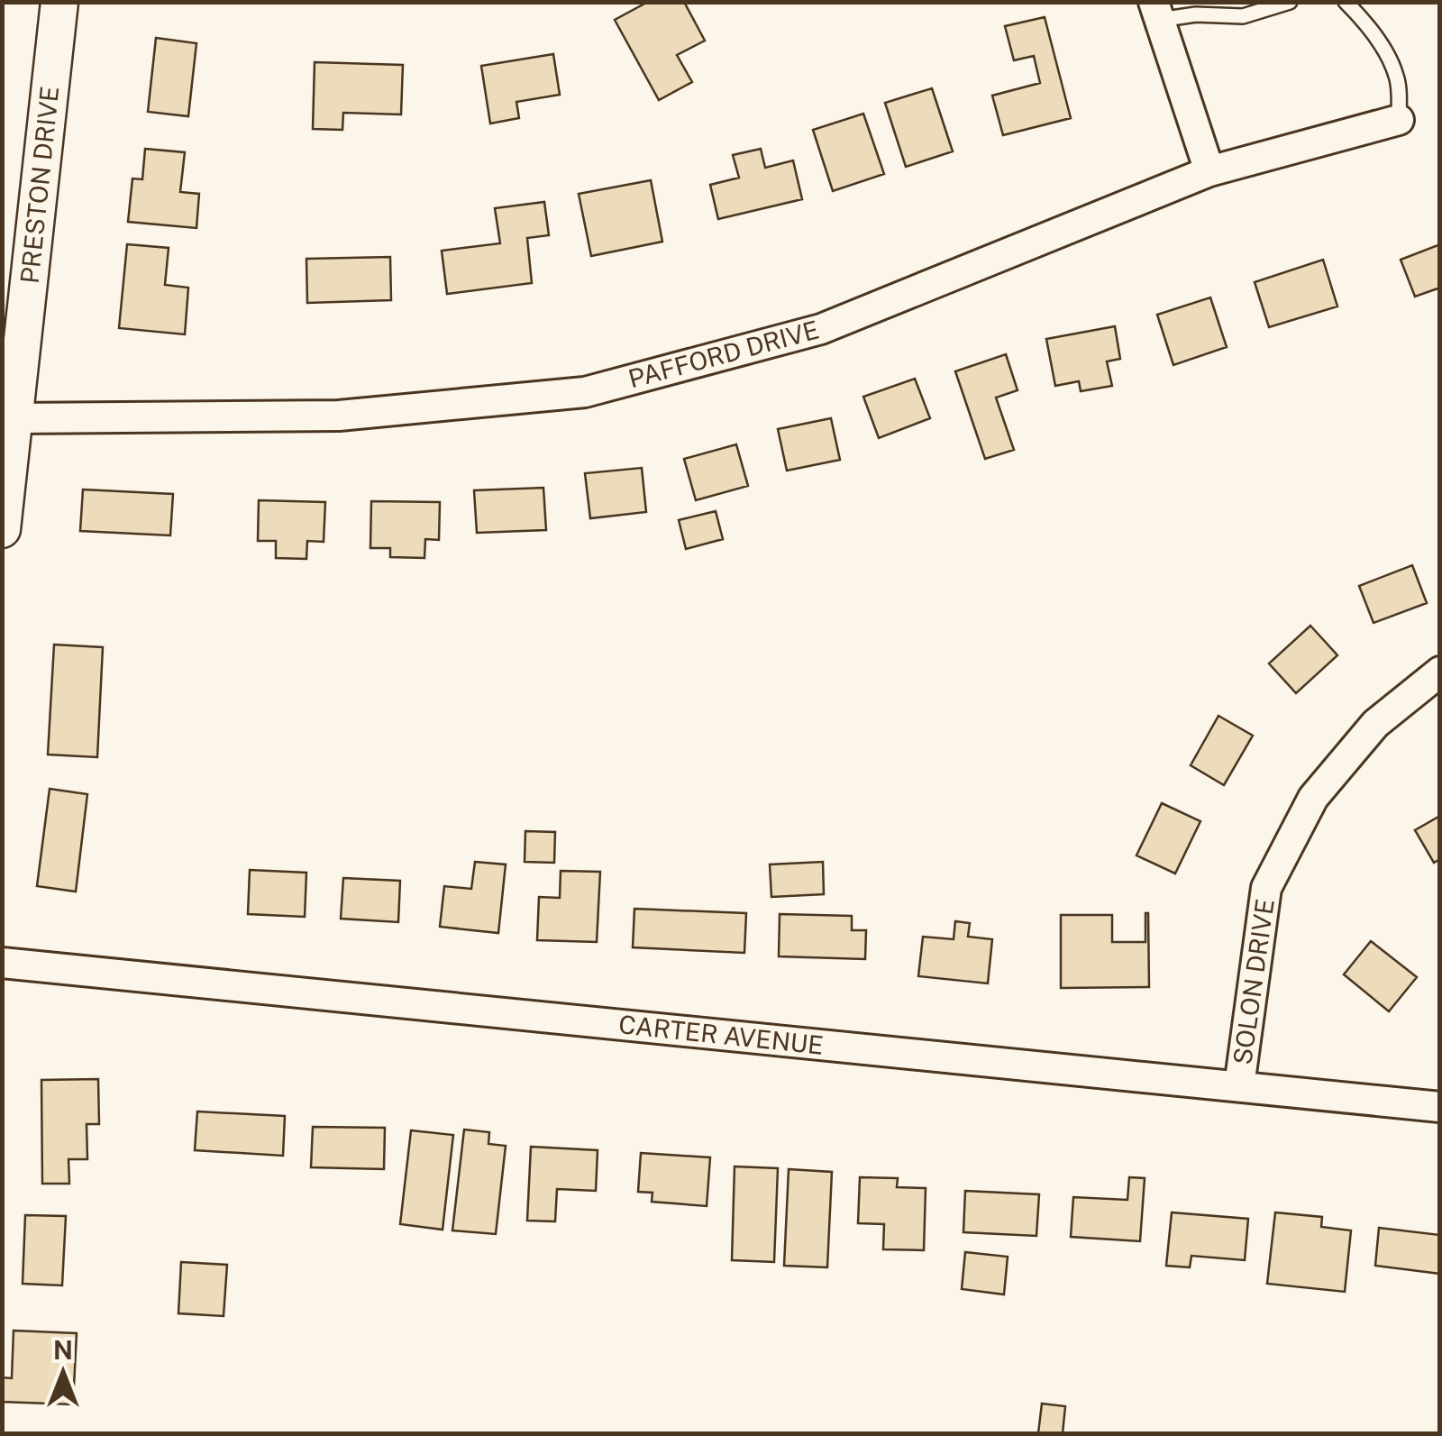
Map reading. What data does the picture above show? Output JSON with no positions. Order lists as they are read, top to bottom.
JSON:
{
  "streets": {
    "street": [
      "PRESTON DRIVE",
      "PAFFORD DRIVE",
      "SOLON DRIVE",
      "CARTER AVENUE"
    ]
  },
  "crossings": [
    ["PRESTON DRIVE", "PAFFORD DRIVE"],
    ["SOLON DRIVE", "CARTER AVENUE"]
  ],
  "north": "top"
}
